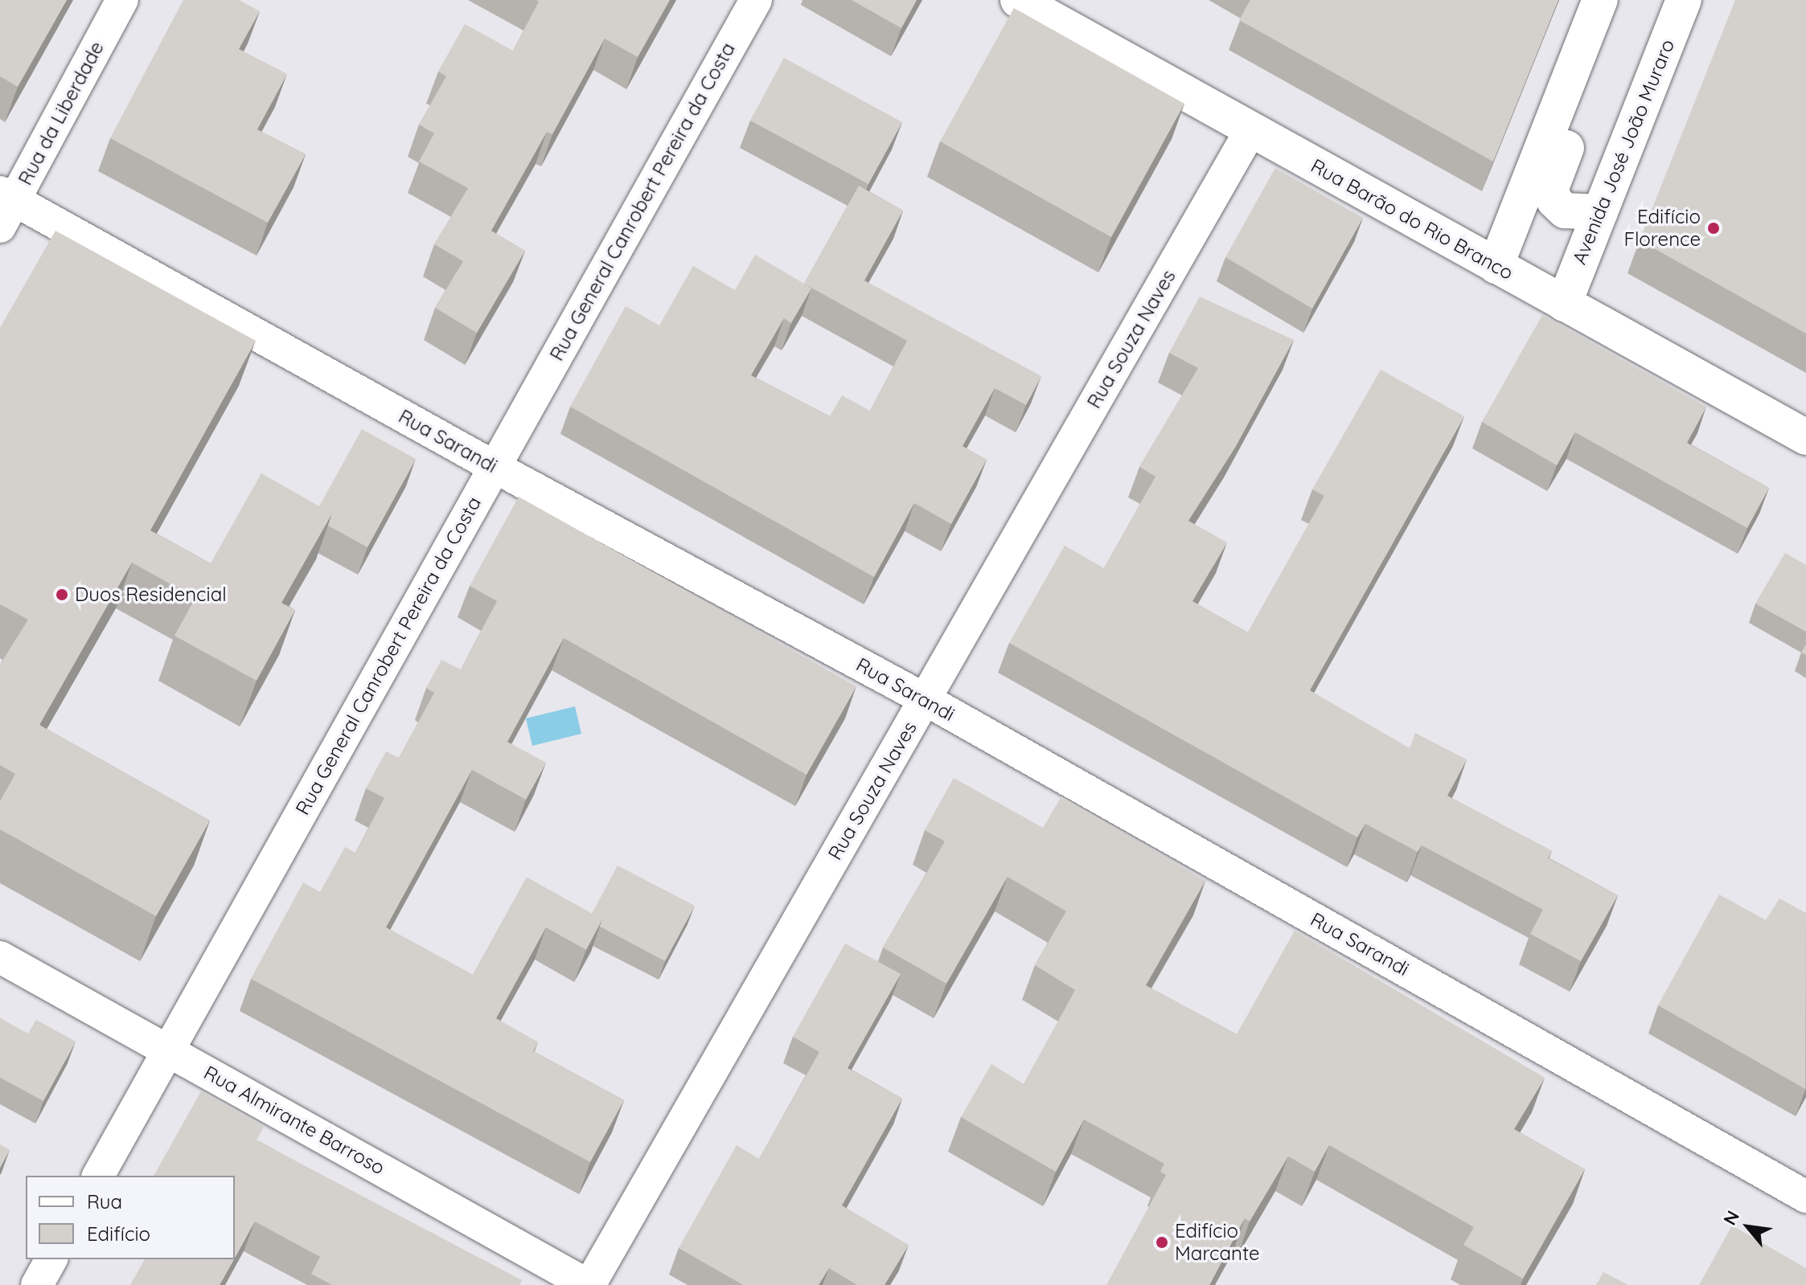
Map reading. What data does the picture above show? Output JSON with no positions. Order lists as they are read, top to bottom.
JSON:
{
  "streets": {
    "street": [
      "Rua da Liberdade",
      "Avenida José João Muraro",
      "Rua General Canrobert Pereira da Costa",
      "Rua Barão do Rio Branco",
      "Rua Souza Naves",
      "Rua Sarandi",
      "Rua Almirante Barroso"
    ]
  },
  "crossings": [
    ["Rua da Liberdade", "Rua Sarandi"],
    ["Avenida José João Muraro", "Rua Barão do Rio Branco"],
    ["Rua General Canrobert Pereira da Costa", "Rua Sarandi"],
    ["Rua General Canrobert Pereira da Costa", "Rua Almirante Barroso"],
    ["Rua Barão do Rio Branco", "Rua Souza Naves"],
    ["Rua Souza Naves", "Rua Sarandi"],
    ["Rua Souza Naves", "Rua Almirante Barroso"]
  ],
  "places": ["Edifício Florence", "Duos Residencial", "Edifício Marcante"],
  "legend": ["Rua", "Edifício"],
  "north": "top left"
}
